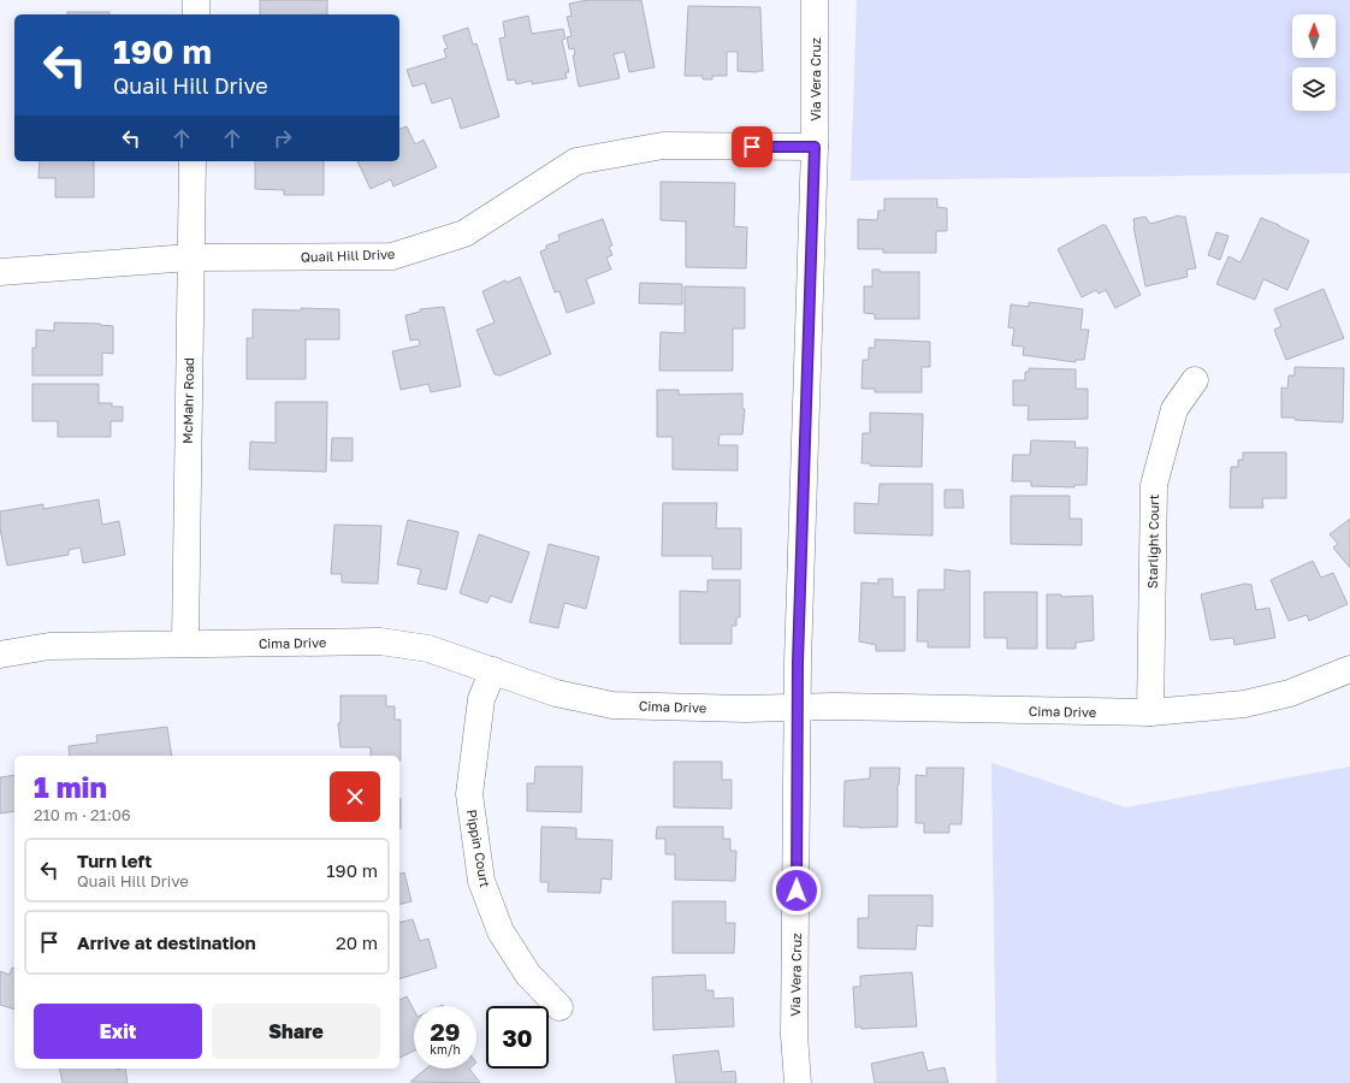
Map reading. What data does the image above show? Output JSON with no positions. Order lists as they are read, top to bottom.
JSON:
{
  "streets": {
    "street": [
      "Via Vera Cruz",
      "Quail Hill Drive",
      "McMahr Road",
      "Starlight Court",
      "Cima Drive",
      "Pippin Court"
    ]
  },
  "crossings": [
    ["Via Vera Cruz", "Quail Hill Drive"],
    ["Via Vera Cruz", "Cima Drive"],
    ["Quail Hill Drive", "McMahr Road"],
    ["McMahr Road", "Cima Drive"],
    ["Starlight Court", "Cima Drive"],
    ["Cima Drive", "Pippin Court"]
  ],
  "north": "top",
  "page": {
    "turn": ["190 m", "Quail Hill Drive"],
    "heading": ["1 min", "210 m · 21:06"],
    "list": [
      {
        "name": "Turn left",
        "note": "Quail Hill Drive",
        "value": "190 m"
      },
      {
        "name": "Arrive at destination",
        "value": "20 m"
      }
    ],
    "buttons": ["Exit", "Share"],
    "speed": "29 km/h",
    "limit": "30"
  }
}
